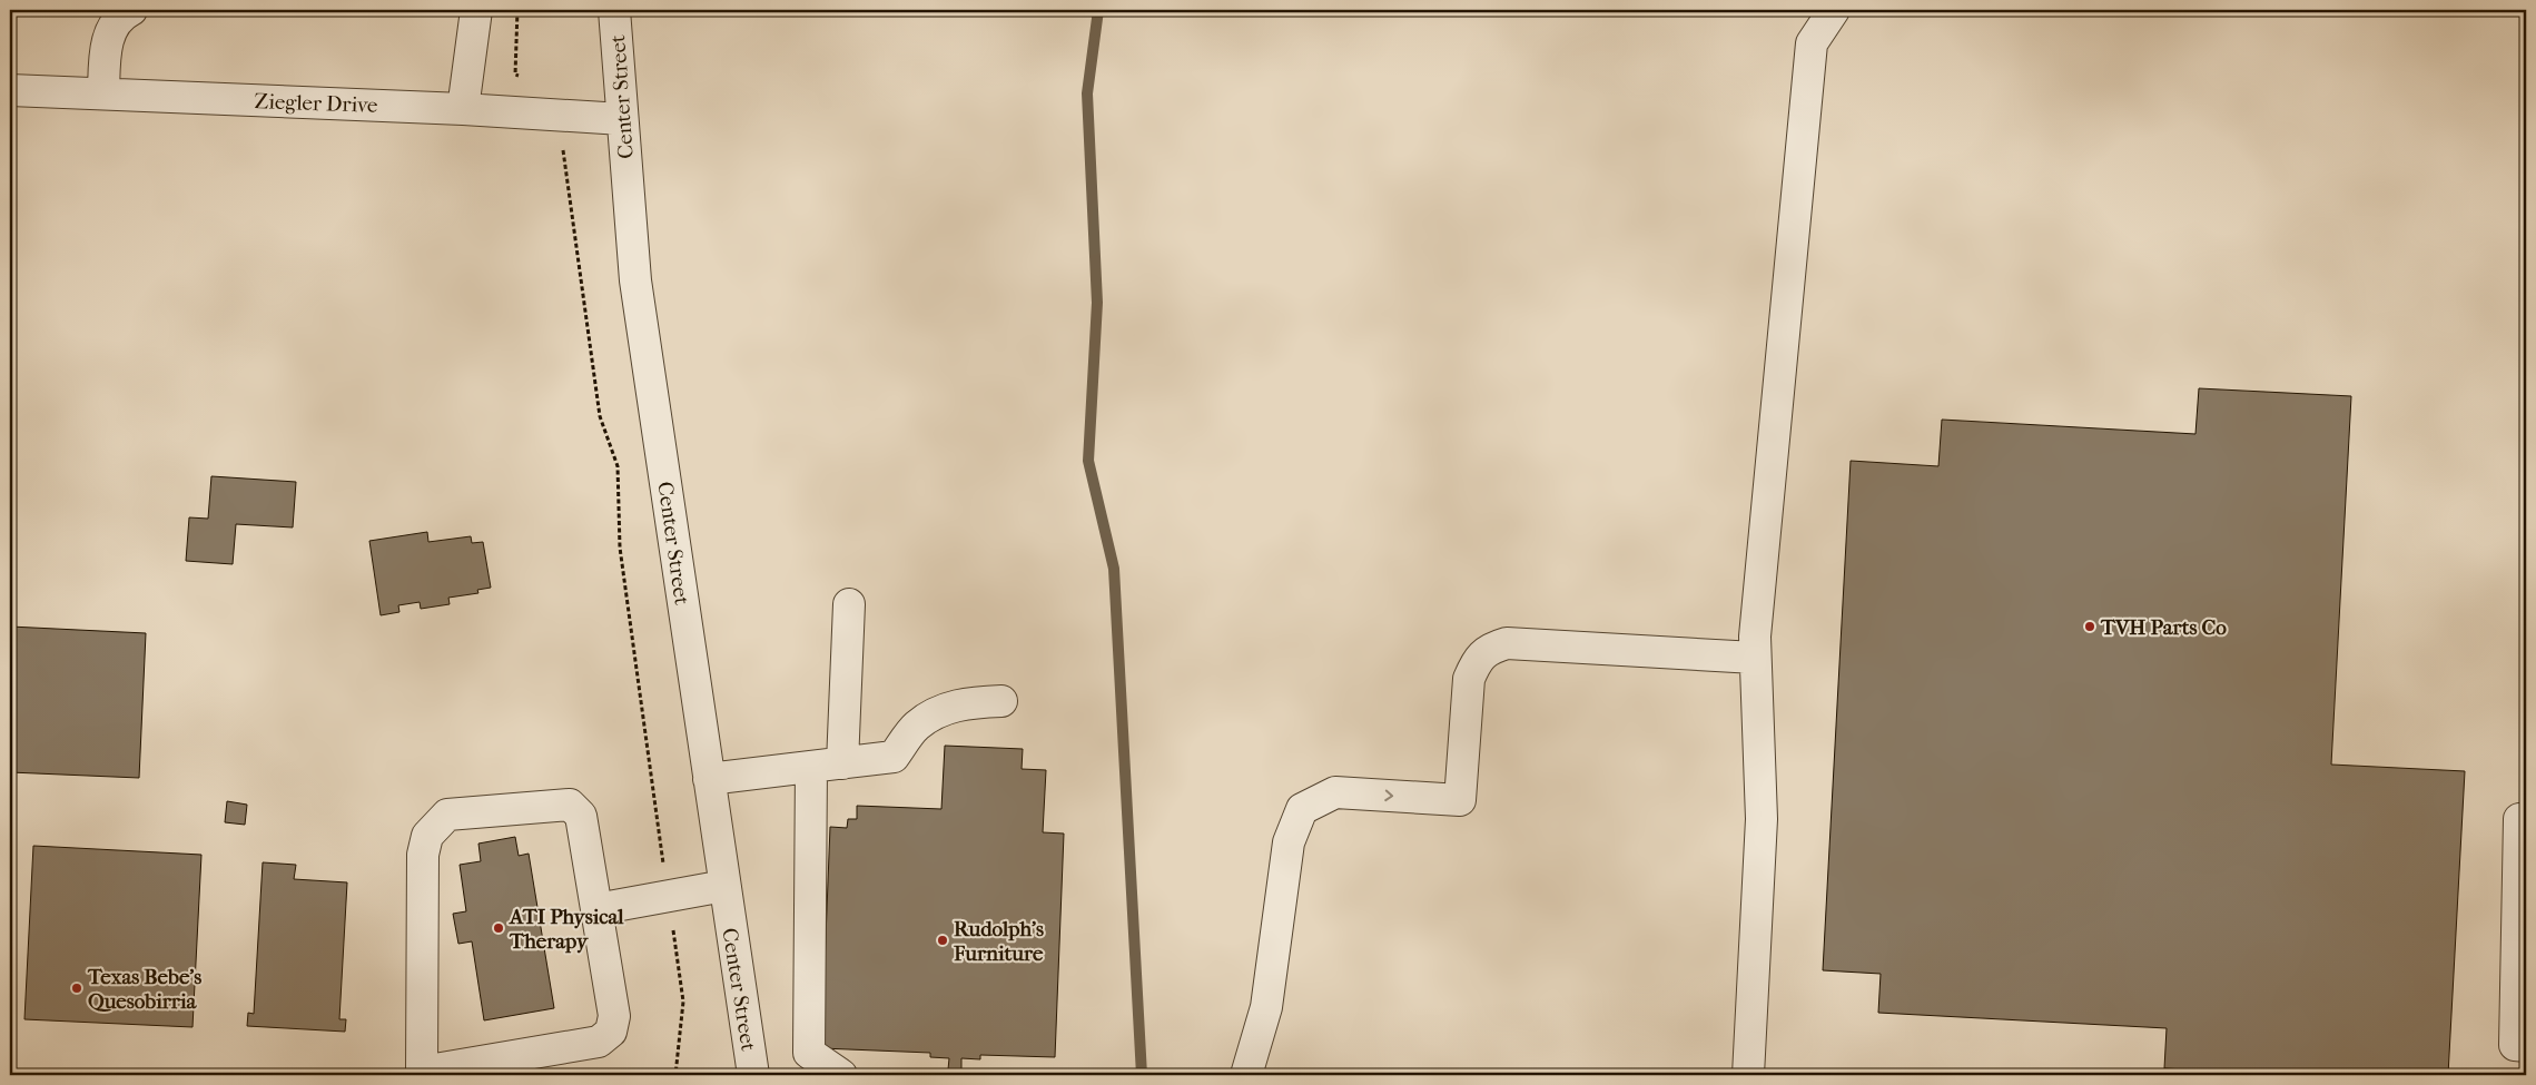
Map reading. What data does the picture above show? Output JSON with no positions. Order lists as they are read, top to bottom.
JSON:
{
  "streets": {
    "street": ["Center Street", "Ziegler Drive"]
  },
  "crossings": [
    ["Center Street", "Ziegler Drive"]
  ],
  "places": [
    "TVH Parts Co",
    "ATI Physical Therapy",
    "Rudolph's Furniture",
    "Texas Bebe's Quesobirria"
  ]
}
